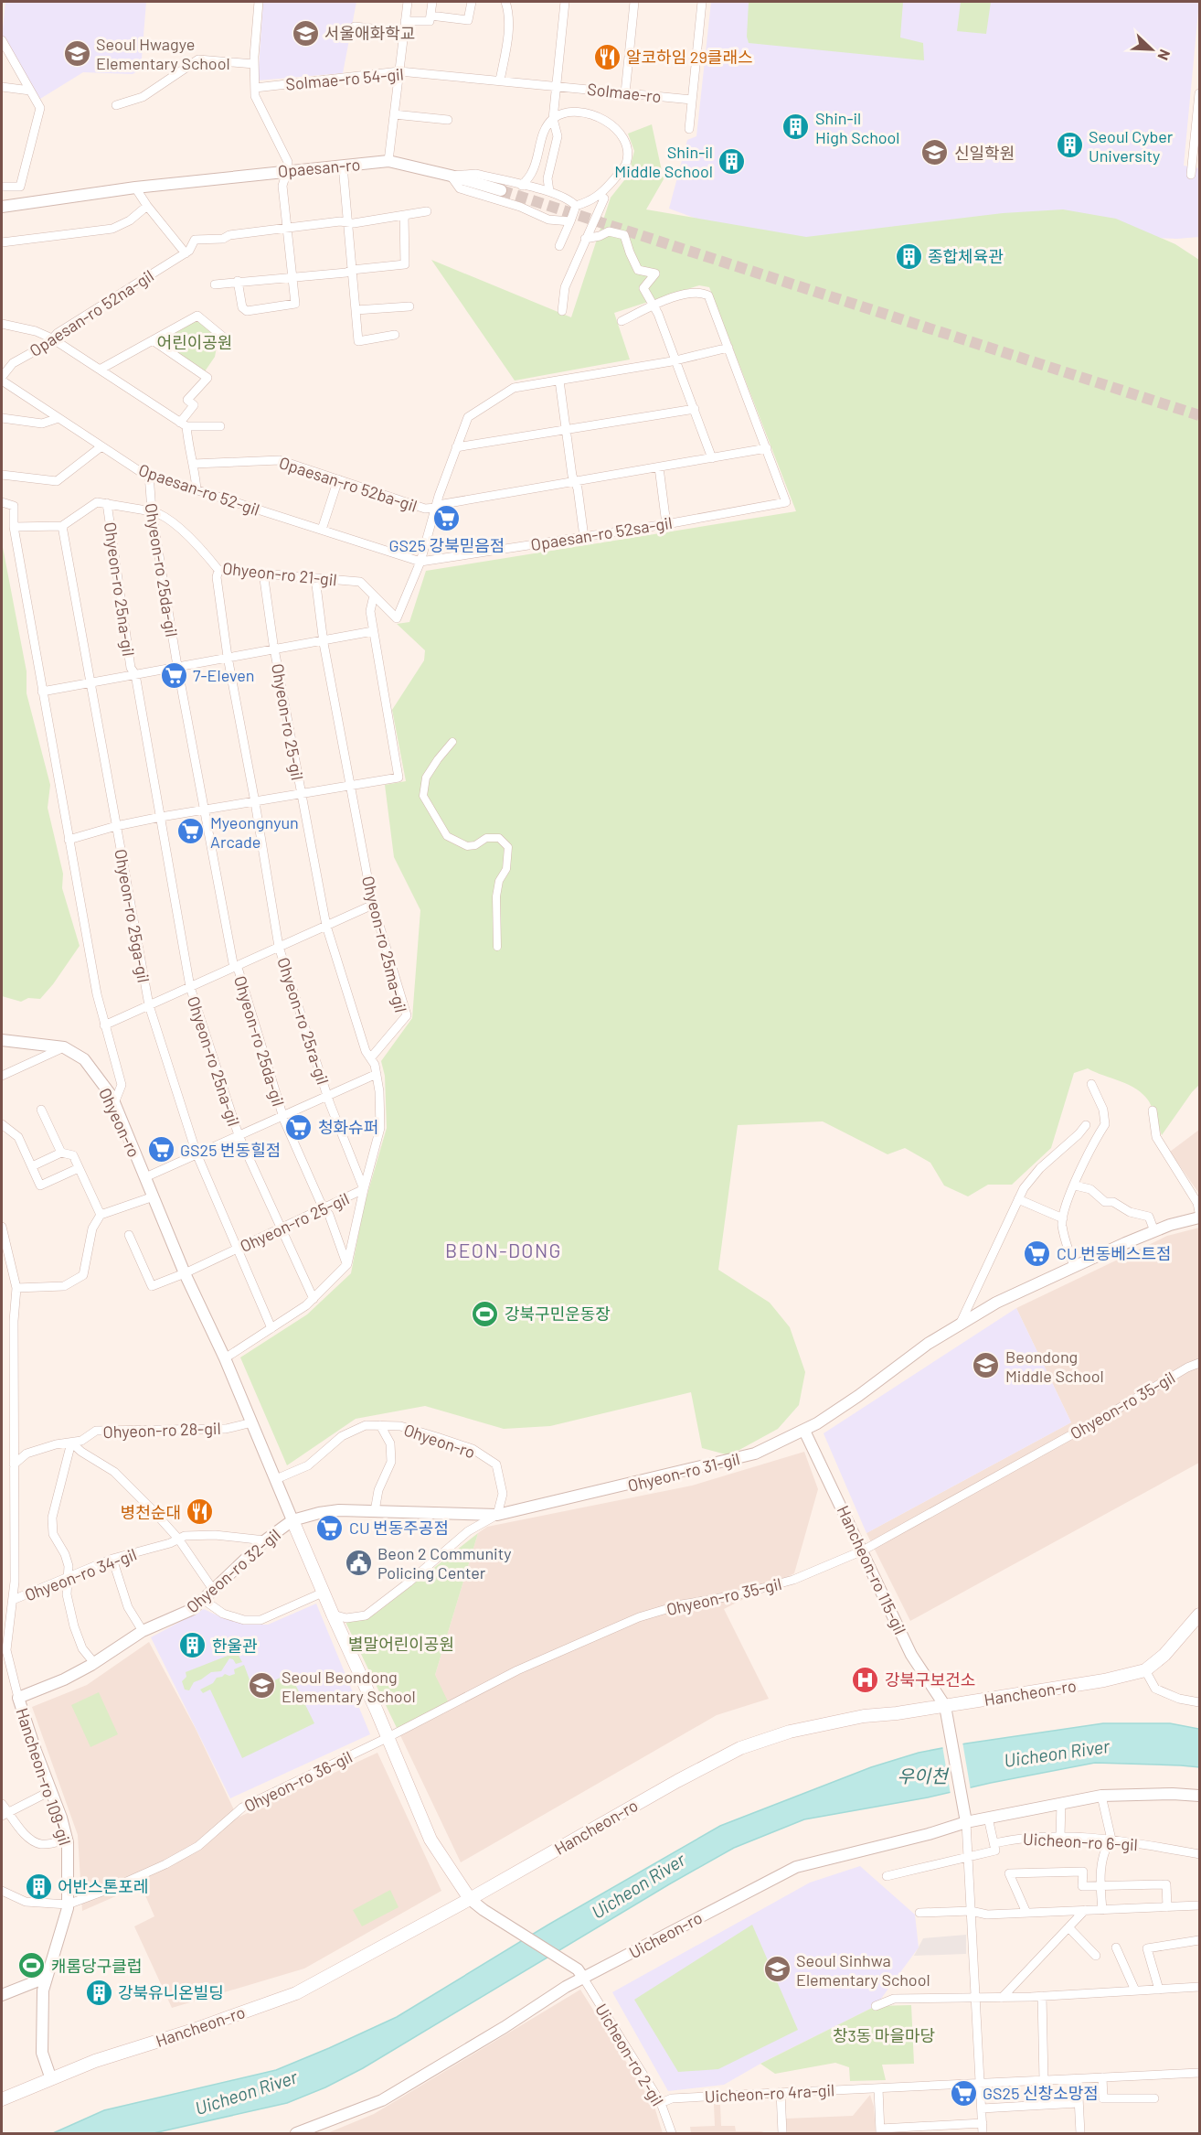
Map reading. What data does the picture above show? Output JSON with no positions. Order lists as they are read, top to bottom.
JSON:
{
  "streets": {
    "main road": ["Ohyeon-ro", "Hancheon-ro"],
    "street": [
      "Solmae-ro 54-gil",
      "Solmae-ro",
      "Opaesan-ro",
      "Opaesan-ro 52na-gil",
      "Opaesan-ro 52ba-gil",
      "Opaesan-ro 52-gil",
      "Opaesan-ro 52sa-gil",
      "Ohyeon-ro 25da-gil",
      "Ohyeon-ro 21-gil",
      "Ohyeon-ro 25na-gil",
      "Ohyeon-ro 25-gil",
      "Ohyeon-ro 25ga-gil",
      "Ohyeon-ro 25ma-gil",
      "Ohyeon-ro 25ra-gil",
      "Ohyeon-ro 35-gil",
      "Ohyeon-ro 28-gil",
      "Ohyeon-ro 31-gil",
      "Hancheon-ro 115-gil",
      "Ohyeon-ro 32-gil",
      "Ohyeon-ro 34-gil",
      "Hancheon-ro 109-gil",
      "Ohyeon-ro 36-gil",
      "Uicheon-ro 6-gil",
      "Uicheon-ro",
      "Uicheon-ro 2-gil",
      "Uicheon-ro 4ra-gil"
    ]
  },
  "crossings": [
    ["Solmae-ro 54-gil", "Solmae-ro"],
    ["Opaesan-ro 52na-gil", "Opaesan-ro 52-gil"],
    ["Opaesan-ro 52-gil", "Opaesan-ro 52sa-gil"],
    ["Opaesan-ro 52-gil", "Ohyeon-ro 25da-gil"],
    ["Opaesan-ro 52-gil", "Ohyeon-ro 21-gil"],
    ["Opaesan-ro 52sa-gil", "Ohyeon-ro 21-gil"],
    ["Ohyeon-ro 25da-gil", "Ohyeon-ro 21-gil"],
    ["Ohyeon-ro 25da-gil", "Ohyeon-ro 25na-gil"],
    ["Ohyeon-ro 25da-gil", "Ohyeon-ro 25-gil"],
    ["Ohyeon-ro 25da-gil", "Ohyeon-ro 25ra-gil"],
    ["Ohyeon-ro 21-gil", "Ohyeon-ro 25na-gil"],
    ["Ohyeon-ro 21-gil", "Ohyeon-ro 25-gil"],
    ["Ohyeon-ro 21-gil", "Ohyeon-ro 25ma-gil"],
    ["Ohyeon-ro 21-gil", "Ohyeon-ro 25ra-gil"],
    ["Ohyeon-ro 25na-gil", "Ohyeon-ro 25-gil"],
    ["Ohyeon-ro 25na-gil", "Ohyeon-ro 25ga-gil"],
    ["Ohyeon-ro 25-gil", "Ohyeon-ro 25ga-gil"],
    ["Ohyeon-ro 25-gil", "Ohyeon-ro 25ma-gil"],
    ["Ohyeon-ro 25-gil", "Ohyeon-ro 25ra-gil"],
    ["Ohyeon-ro 25-gil", "Ohyeon-ro"],
    ["Ohyeon-ro 25ga-gil", "Ohyeon-ro"],
    ["Ohyeon-ro", "Ohyeon-ro 35-gil"],
    ["Ohyeon-ro", "Ohyeon-ro 28-gil"],
    ["Ohyeon-ro", "Ohyeon-ro 31-gil"],
    ["Ohyeon-ro", "Ohyeon-ro 32-gil"],
    ["Ohyeon-ro", "Hancheon-ro"],
    ["Ohyeon-ro", "Ohyeon-ro 36-gil"],
    ["Ohyeon-ro 35-gil", "Hancheon-ro 115-gil"],
    ["Ohyeon-ro 35-gil", "Ohyeon-ro 36-gil"],
    ["Ohyeon-ro 28-gil", "Hancheon-ro 109-gil"],
    ["Ohyeon-ro 31-gil", "Hancheon-ro 115-gil"],
    ["Ohyeon-ro 31-gil", "Ohyeon-ro 32-gil"],
    ["Hancheon-ro 115-gil", "Hancheon-ro"],
    ["Ohyeon-ro 32-gil", "Ohyeon-ro 34-gil"],
    ["Ohyeon-ro 32-gil", "Hancheon-ro 109-gil"],
    ["Ohyeon-ro 34-gil", "Hancheon-ro 109-gil"],
    ["Hancheon-ro", "Hancheon-ro 109-gil"],
    ["Hancheon-ro 109-gil", "Ohyeon-ro 36-gil"],
    ["Uicheon-ro", "Uicheon-ro 2-gil"],
    ["Uicheon-ro 2-gil", "Uicheon-ro 4ra-gil"]
  ],
  "districts": ["BEON-DONG"],
  "water": ["Uicheon River", "우이천"],
  "parks": ["어린이공원", "별말어린이공원", "창3동 마을마당"],
  "places": {
    "school or university": [
      "서울애화학교",
      "Seoul Hwagye Elementary School",
      "신일학원",
      "Beondong Middle School",
      "Seoul Beondong Elementary School",
      "Seoul Sinhwa Elementary School"
    ],
    "restaurant": ["알코하임 29클래스", "병천순대"],
    "building": [
      "Shin-il High School",
      "Seoul Cyber University",
      "Shin-il Middle School",
      "종합체육관",
      "한울관",
      "어반스톤포레",
      "강북유니온빌딩"
    ],
    "supermarket": [
      "GS25 강북믿음점",
      "7-Eleven",
      "Myeongnyun Arcade",
      "청화슈퍼",
      "GS25 번동힐점",
      "CU 번동베스트점",
      "CU 번동주공점",
      "GS25 신창소망점"
    ],
    "sports": ["강북구민운동장", "캐롬당구클럽"],
    "public building": ["Beon 2 Community Policing Center"],
    "hospital": ["강북구보건소"]
  },
  "north": "bottom right"
}
